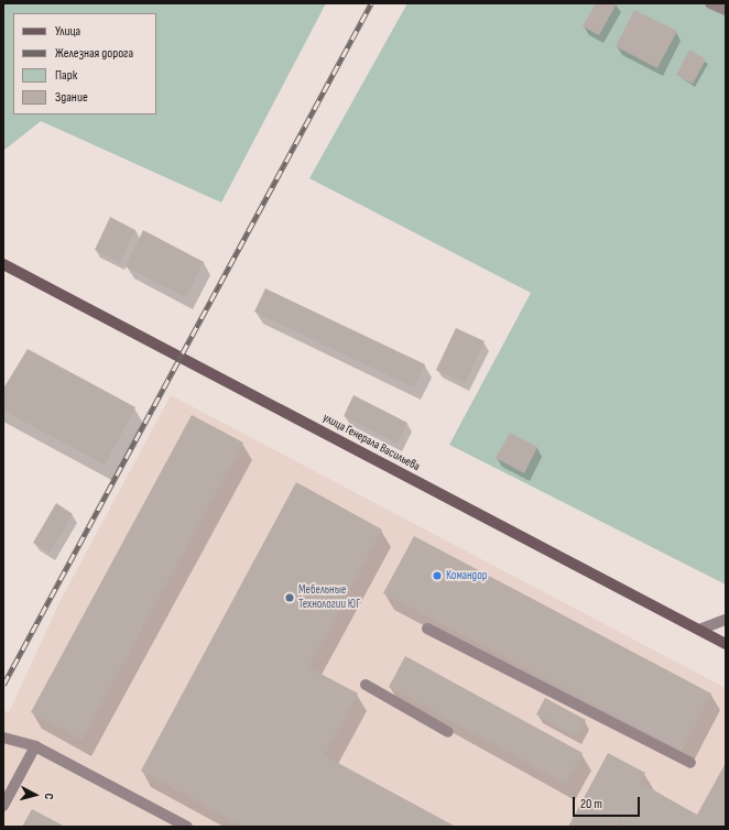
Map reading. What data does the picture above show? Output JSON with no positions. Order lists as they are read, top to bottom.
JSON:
{
  "streets": {
    "main road": ["улица Генерала Васильева"]
  },
  "places": ["Командор", "Мебельные Технологии ЮГ"],
  "legend": [
    "Улица",
    "Железная дорога",
    "Парк",
    "Здание"
  ],
  "scale_bar": "20 m",
  "north": "right"
}
